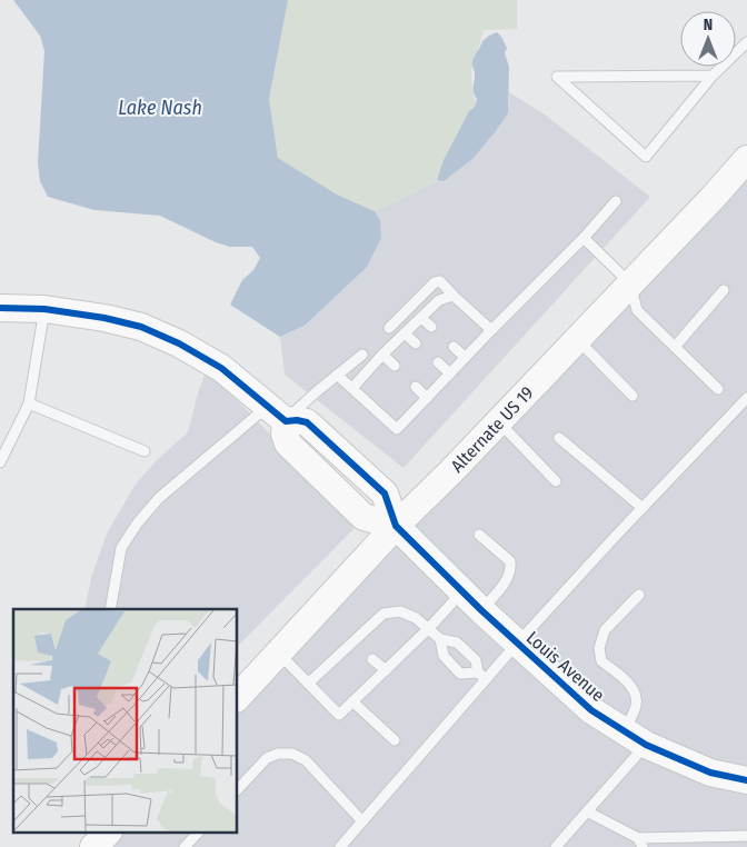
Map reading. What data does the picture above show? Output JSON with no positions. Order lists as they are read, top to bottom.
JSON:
{
  "streets": {
    "street": ["Alternate US 19", "Louis Avenue"]
  },
  "crossings": [
    ["Alternate US 19", "Louis Avenue"]
  ],
  "water": ["Lake Nash"],
  "north": "top"
}
